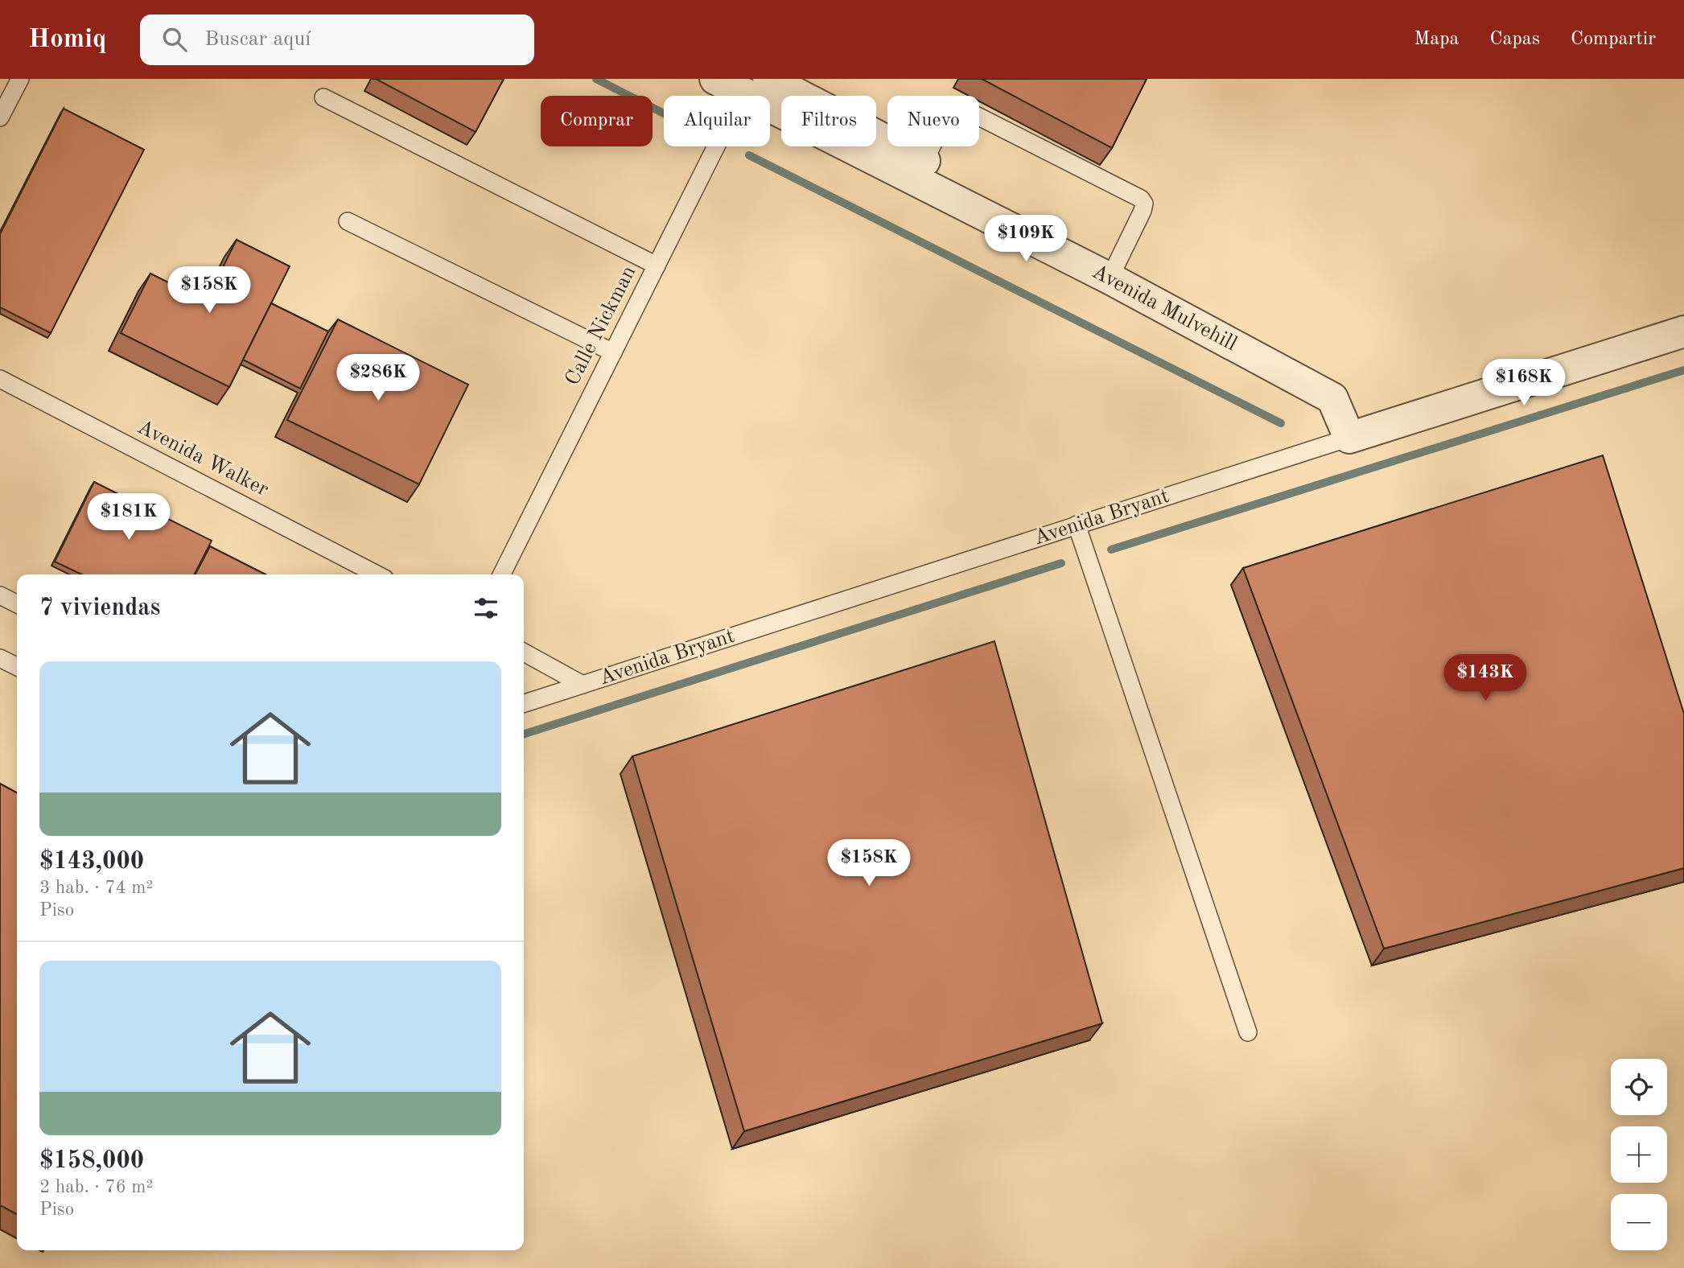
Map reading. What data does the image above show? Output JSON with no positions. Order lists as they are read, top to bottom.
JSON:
{
  "streets": {
    "street": ["Avenida Mulvehill", "Avenida Bryant"],
    "lane": ["Calle Nickman", "Avenida Walker"]
  },
  "crossings": [
    ["Avenida Mulvehill", "Calle Nickman"],
    ["Avenida Mulvehill", "Avenida Bryant"]
  ],
  "page": {
    "header": "Homiq",
    "search": "Buscar aquí",
    "nav": ["Mapa", "Capas", "Compartir"],
    "chip": [
      "Comprar",
      "Alquilar",
      "Filtros",
      "Nuevo"
    ],
    "price": [
      "$109K",
      "$158K",
      "$286K",
      "$168K",
      "$181K",
      "$143K",
      "$158K"
    ],
    "heading": "7 viviendas",
    "list": [
      {
        "name": "$143,000",
        "note": "3 hab. · 74 m² · Piso"
      },
      {
        "name": "$158,000",
        "note": "2 hab. · 76 m² · Piso"
      }
    ],
    "map_buttons": ["+", "−"]
  }
}
